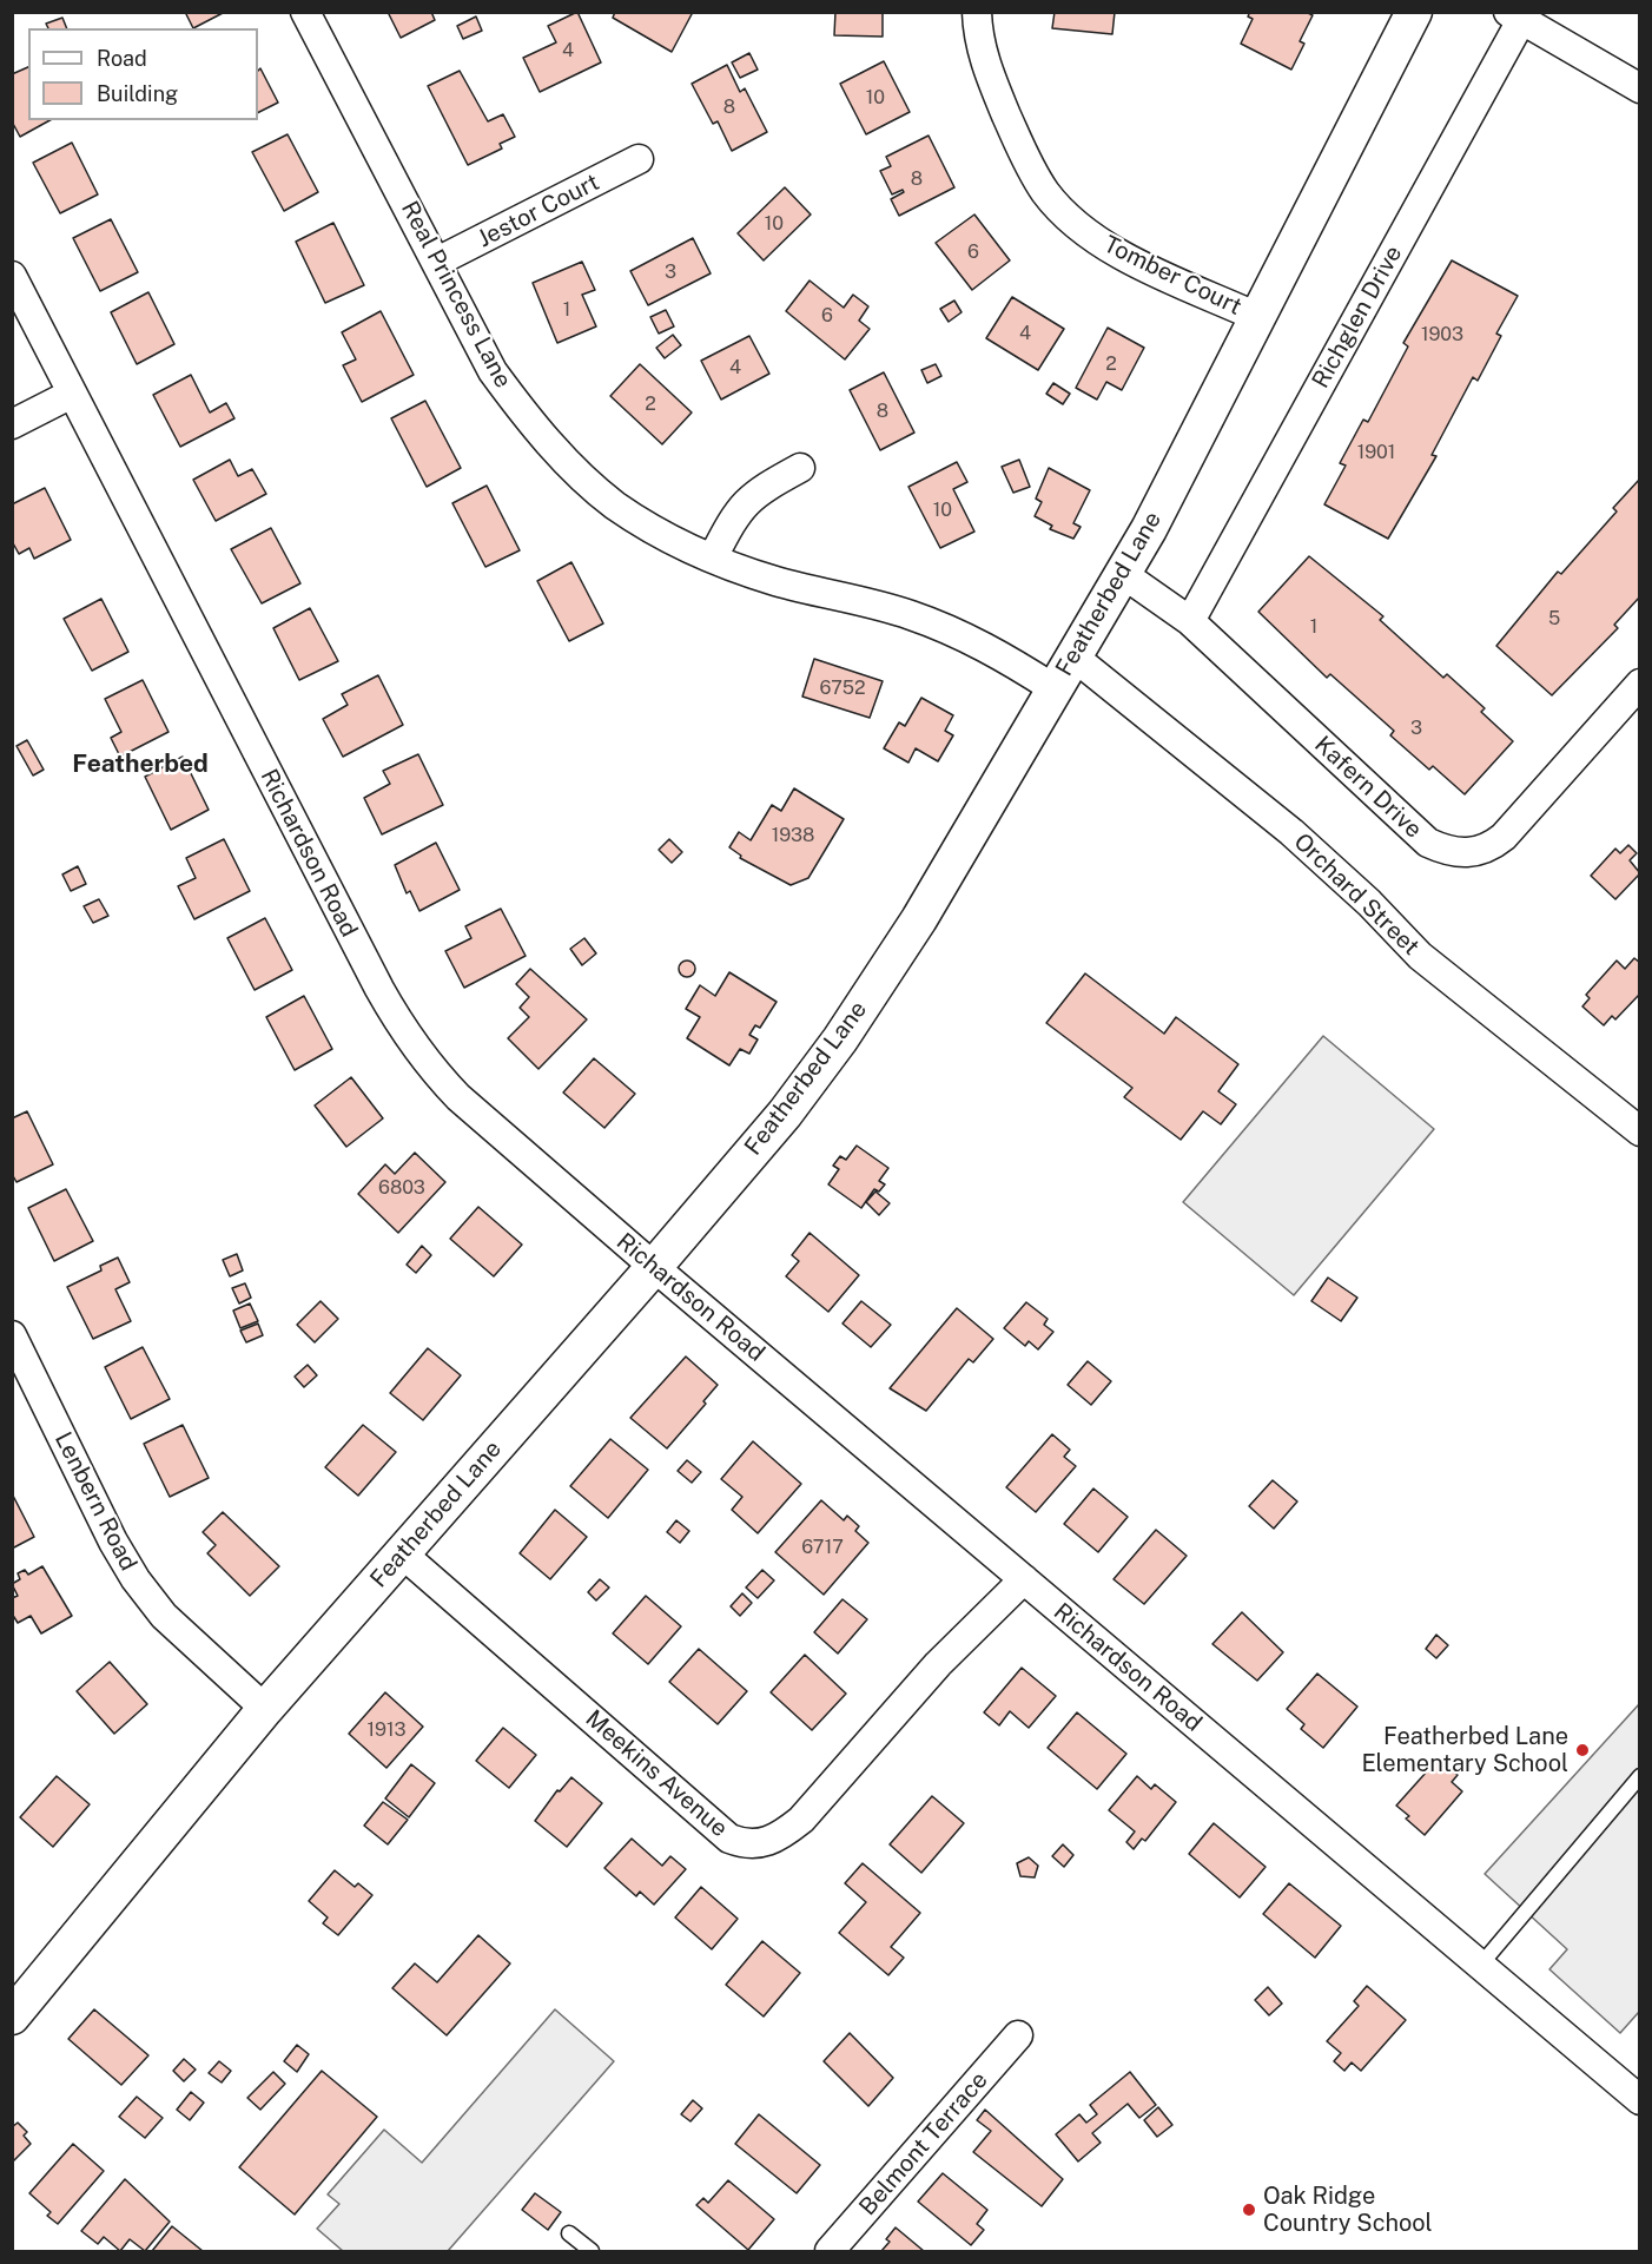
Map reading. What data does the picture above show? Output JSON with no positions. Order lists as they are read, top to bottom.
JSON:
{
  "streets": {
    "street": [
      "Jestor Court",
      "Tomber Court",
      "Real Princess Lane",
      "Richglen Drive",
      "Featherbed Lane",
      "Kafern Drive",
      "Richardson Road",
      "Orchard Street",
      "Lenbern Road",
      "Meekins Avenue",
      "Belmont Terrace"
    ]
  },
  "crossings": [
    ["Jestor Court", "Real Princess Lane"],
    ["Tomber Court", "Featherbed Lane"],
    ["Real Princess Lane", "Featherbed Lane"],
    ["Richglen Drive", "Kafern Drive"],
    ["Featherbed Lane", "Kafern Drive"],
    ["Featherbed Lane", "Richardson Road"],
    ["Featherbed Lane", "Orchard Street"],
    ["Featherbed Lane", "Lenbern Road"],
    ["Featherbed Lane", "Meekins Avenue"],
    ["Richardson Road", "Meekins Avenue"]
  ],
  "districts": ["Featherbed"],
  "places": ["Featherbed Lane Elementary School", "Oak Ridge Country School"],
  "house_numbers": [
    "4",
    "10",
    "8",
    "8",
    "10",
    "6",
    "3",
    "1",
    "6",
    "4",
    "1903",
    "2",
    "4",
    "2",
    "8",
    "1901",
    "10",
    "5",
    "1",
    "6752",
    "3",
    "1938",
    "6803",
    "6717",
    "1913"
  ],
  "legend": ["Road", "Building"]
}
